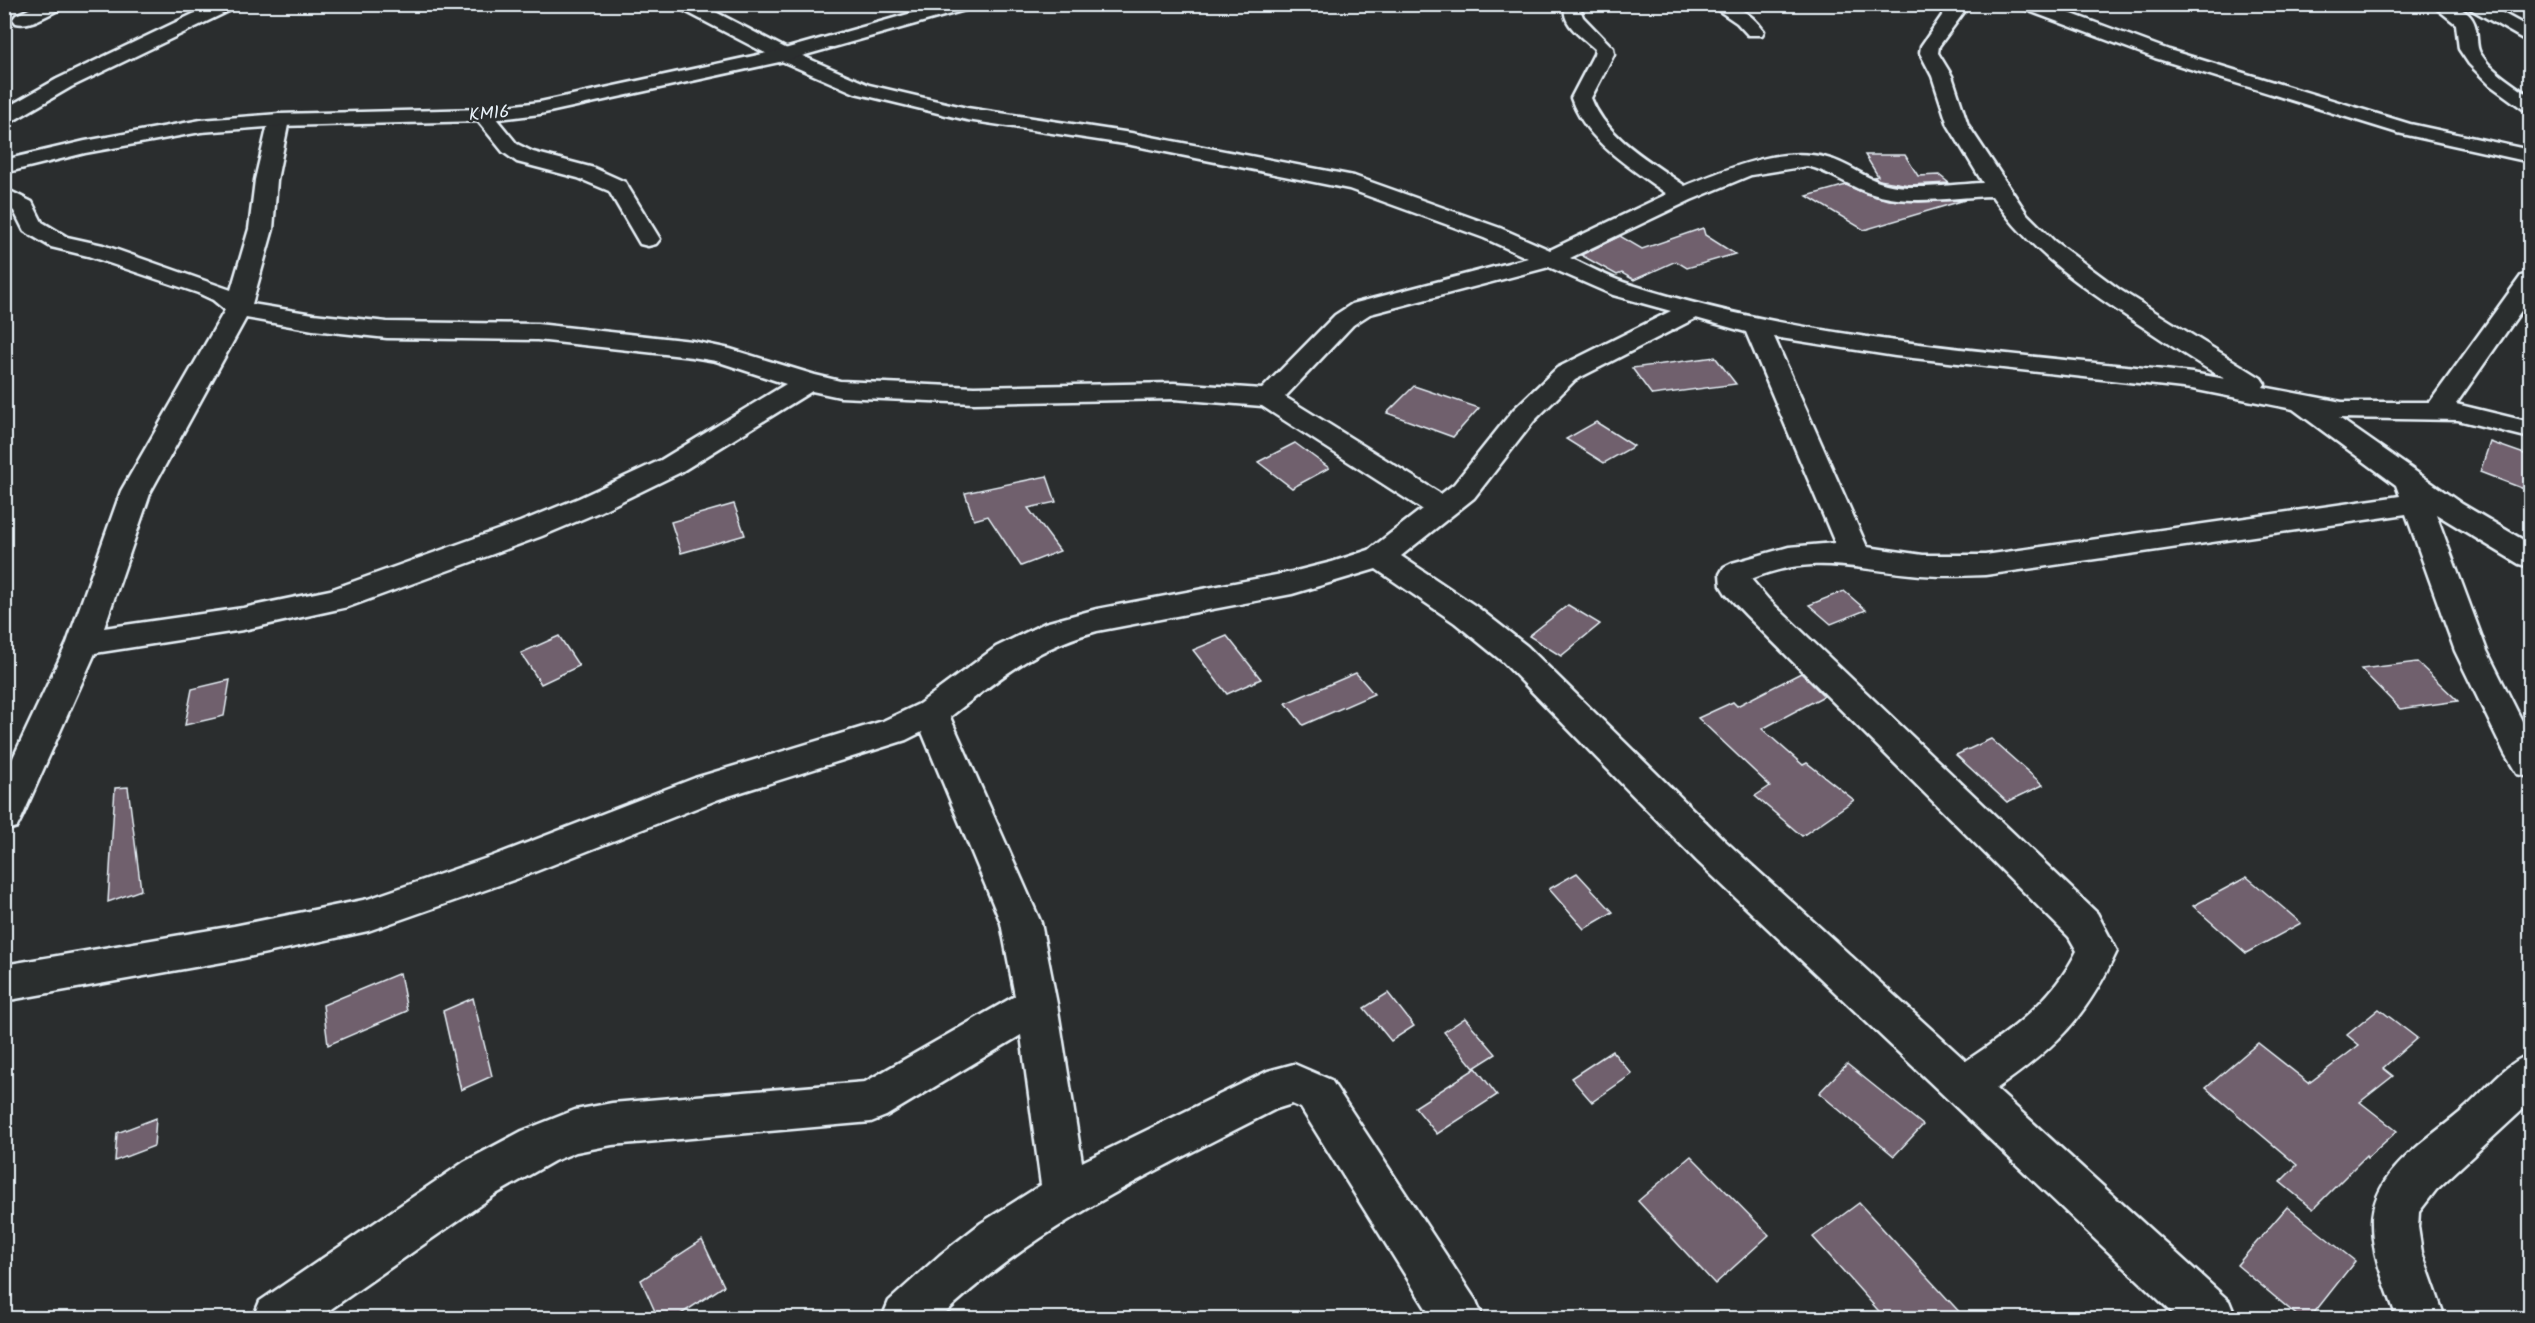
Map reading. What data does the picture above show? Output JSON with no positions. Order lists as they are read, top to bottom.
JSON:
{
  "streets": {
    "street": ["KM16"]
  }
}
